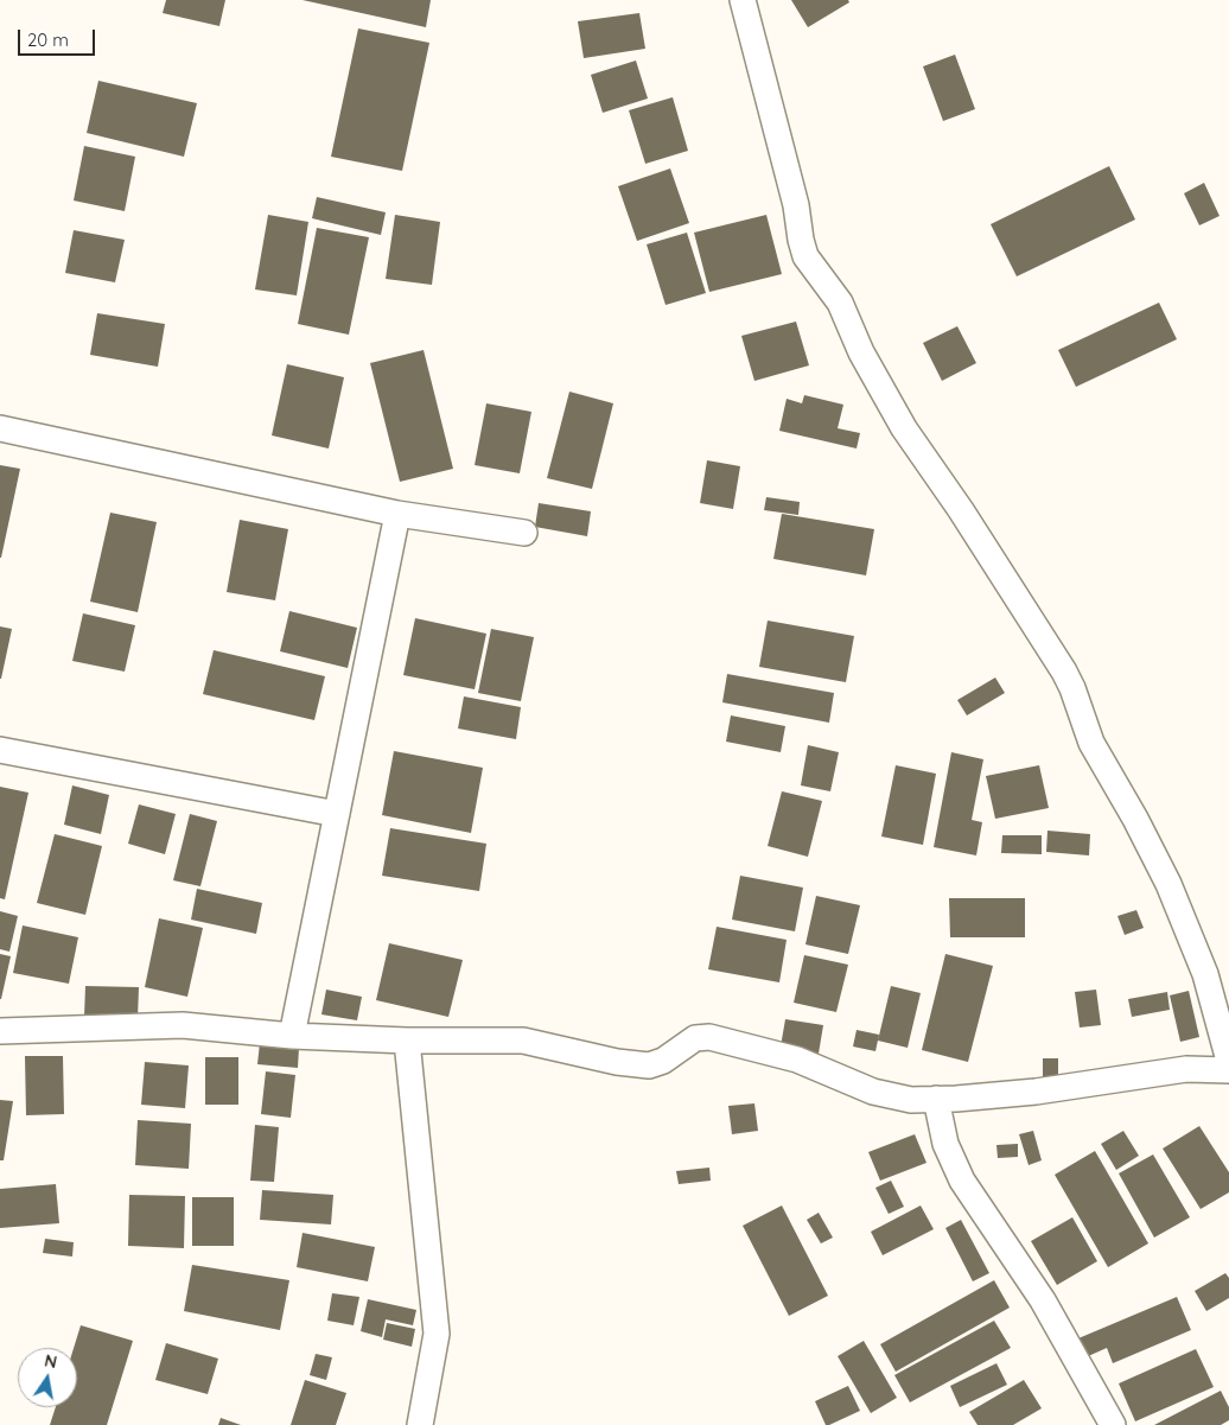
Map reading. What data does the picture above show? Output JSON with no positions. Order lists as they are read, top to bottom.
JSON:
{
  "scale_bar": "20 m",
  "north": "top"
}
